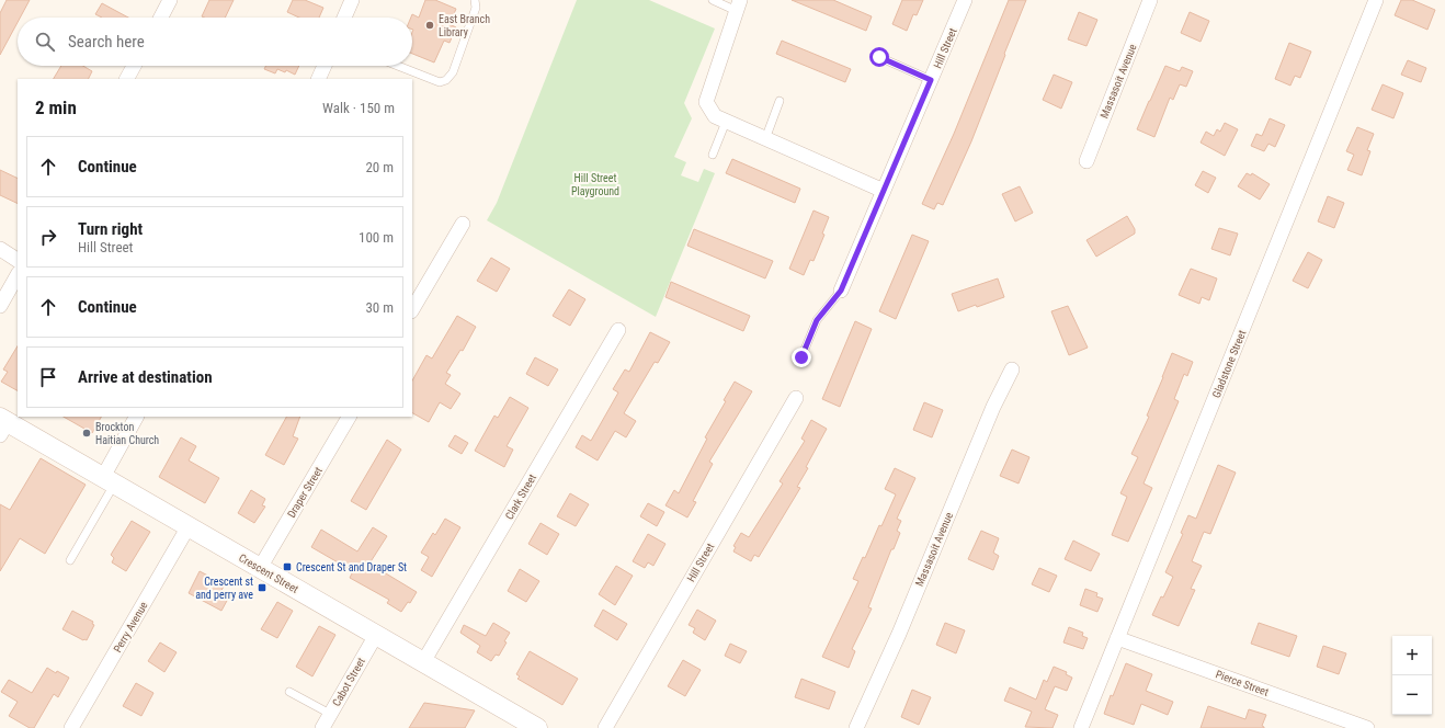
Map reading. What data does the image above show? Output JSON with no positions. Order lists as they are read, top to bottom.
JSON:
{
  "streets": {
    "main road": ["Crescent Street"],
    "street": [
      "Hill Street",
      "Massasoit Avenue",
      "Gladstone Street",
      "Draper Street",
      "Clark Street",
      "Perry Avenue",
      "Cabot Street",
      "Pierce Street"
    ]
  },
  "crossings": [
    ["Gladstone Street", "Pierce Street"],
    ["Draper Street", "Crescent Street"],
    ["Clark Street", "Crescent Street"],
    ["Crescent Street", "Perry Avenue"],
    ["Crescent Street", "Cabot Street"]
  ],
  "parks": ["Hill Street Playground"],
  "places": {
    "other": ["East Branch Library", "Brockton Haitian Church"],
    "transit": ["Crescent St and Draper St", "Crescent st and perry ave"]
  },
  "page": {
    "search": "Search here",
    "heading": ["2 min", "Walk · 150 m"],
    "list": [
      ["Continue", "20 m"],
      ["Turn right", "Hill Street", "100 m"],
      ["Continue", "30 m"],
      "Arrive at destination"
    ],
    "map_buttons": ["+", "−"]
  }
}
